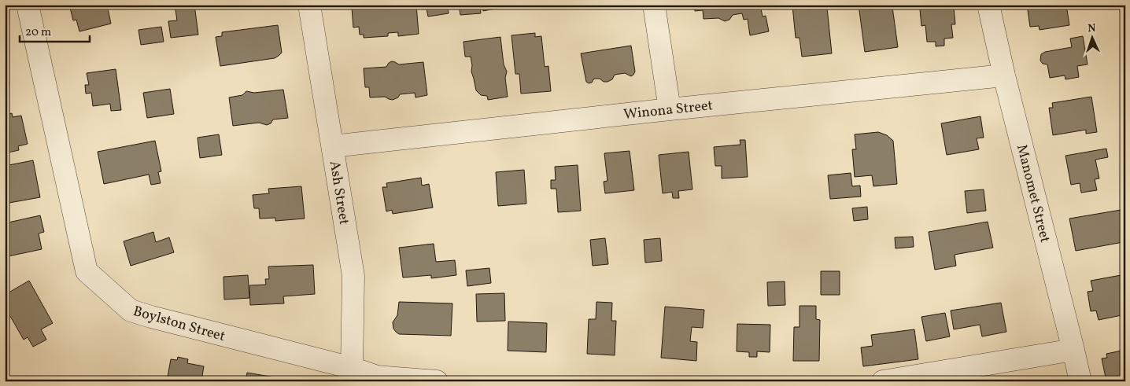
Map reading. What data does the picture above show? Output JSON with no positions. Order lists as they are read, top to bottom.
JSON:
{
  "streets": {
    "street": [
      "Winona Street",
      "Ash Street",
      "Manomet Street",
      "Boylston Street"
    ]
  },
  "crossings": [
    ["Winona Street", "Ash Street"],
    ["Winona Street", "Manomet Street"],
    ["Ash Street", "Boylston Street"]
  ],
  "scale_bar": "20 m",
  "north": "top"
}
